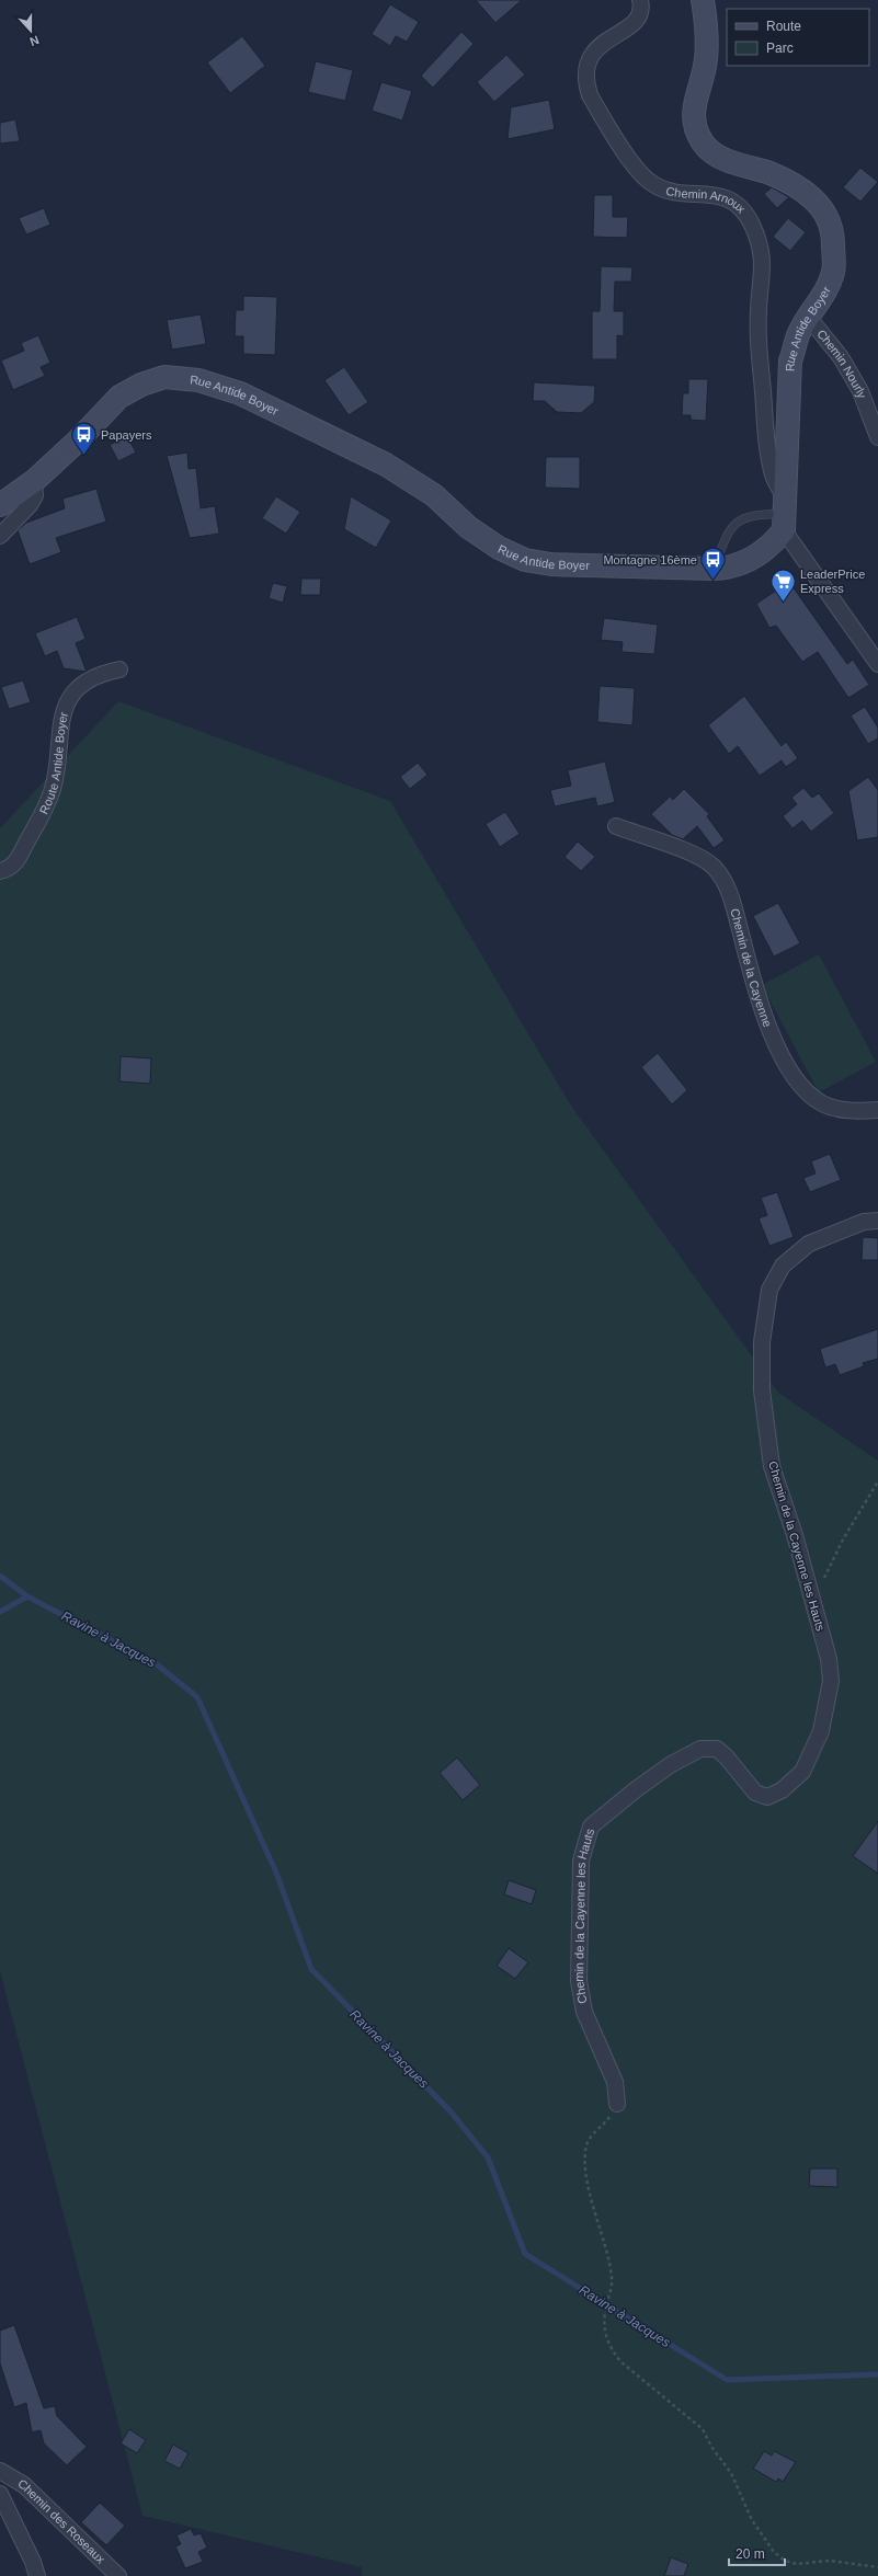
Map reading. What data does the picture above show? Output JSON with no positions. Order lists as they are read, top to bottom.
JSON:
{
  "streets": {
    "main road": ["Rue Antide Boyer"],
    "street": [
      "Chemin Arnoux",
      "Chemin Nourly",
      "Route Antide Boyer",
      "Chemin de la Cayenne",
      "Chemin de la Cayenne les Hauts",
      "Chemin des Roseaux"
    ]
  },
  "crossings": [
    ["Chemin Arnoux", "Rue Antide Boyer"],
    ["Rue Antide Boyer", "Chemin Nourly"]
  ],
  "water": ["Ravine à Jacques"],
  "places": {
    "bus stop": ["Papayers", "Montagne 16ème"],
    "supermarket": ["LeaderPrice Express"]
  },
  "legend": ["Route", "Parc"],
  "scale_bar": "20 m",
  "north": "bottom"
}
